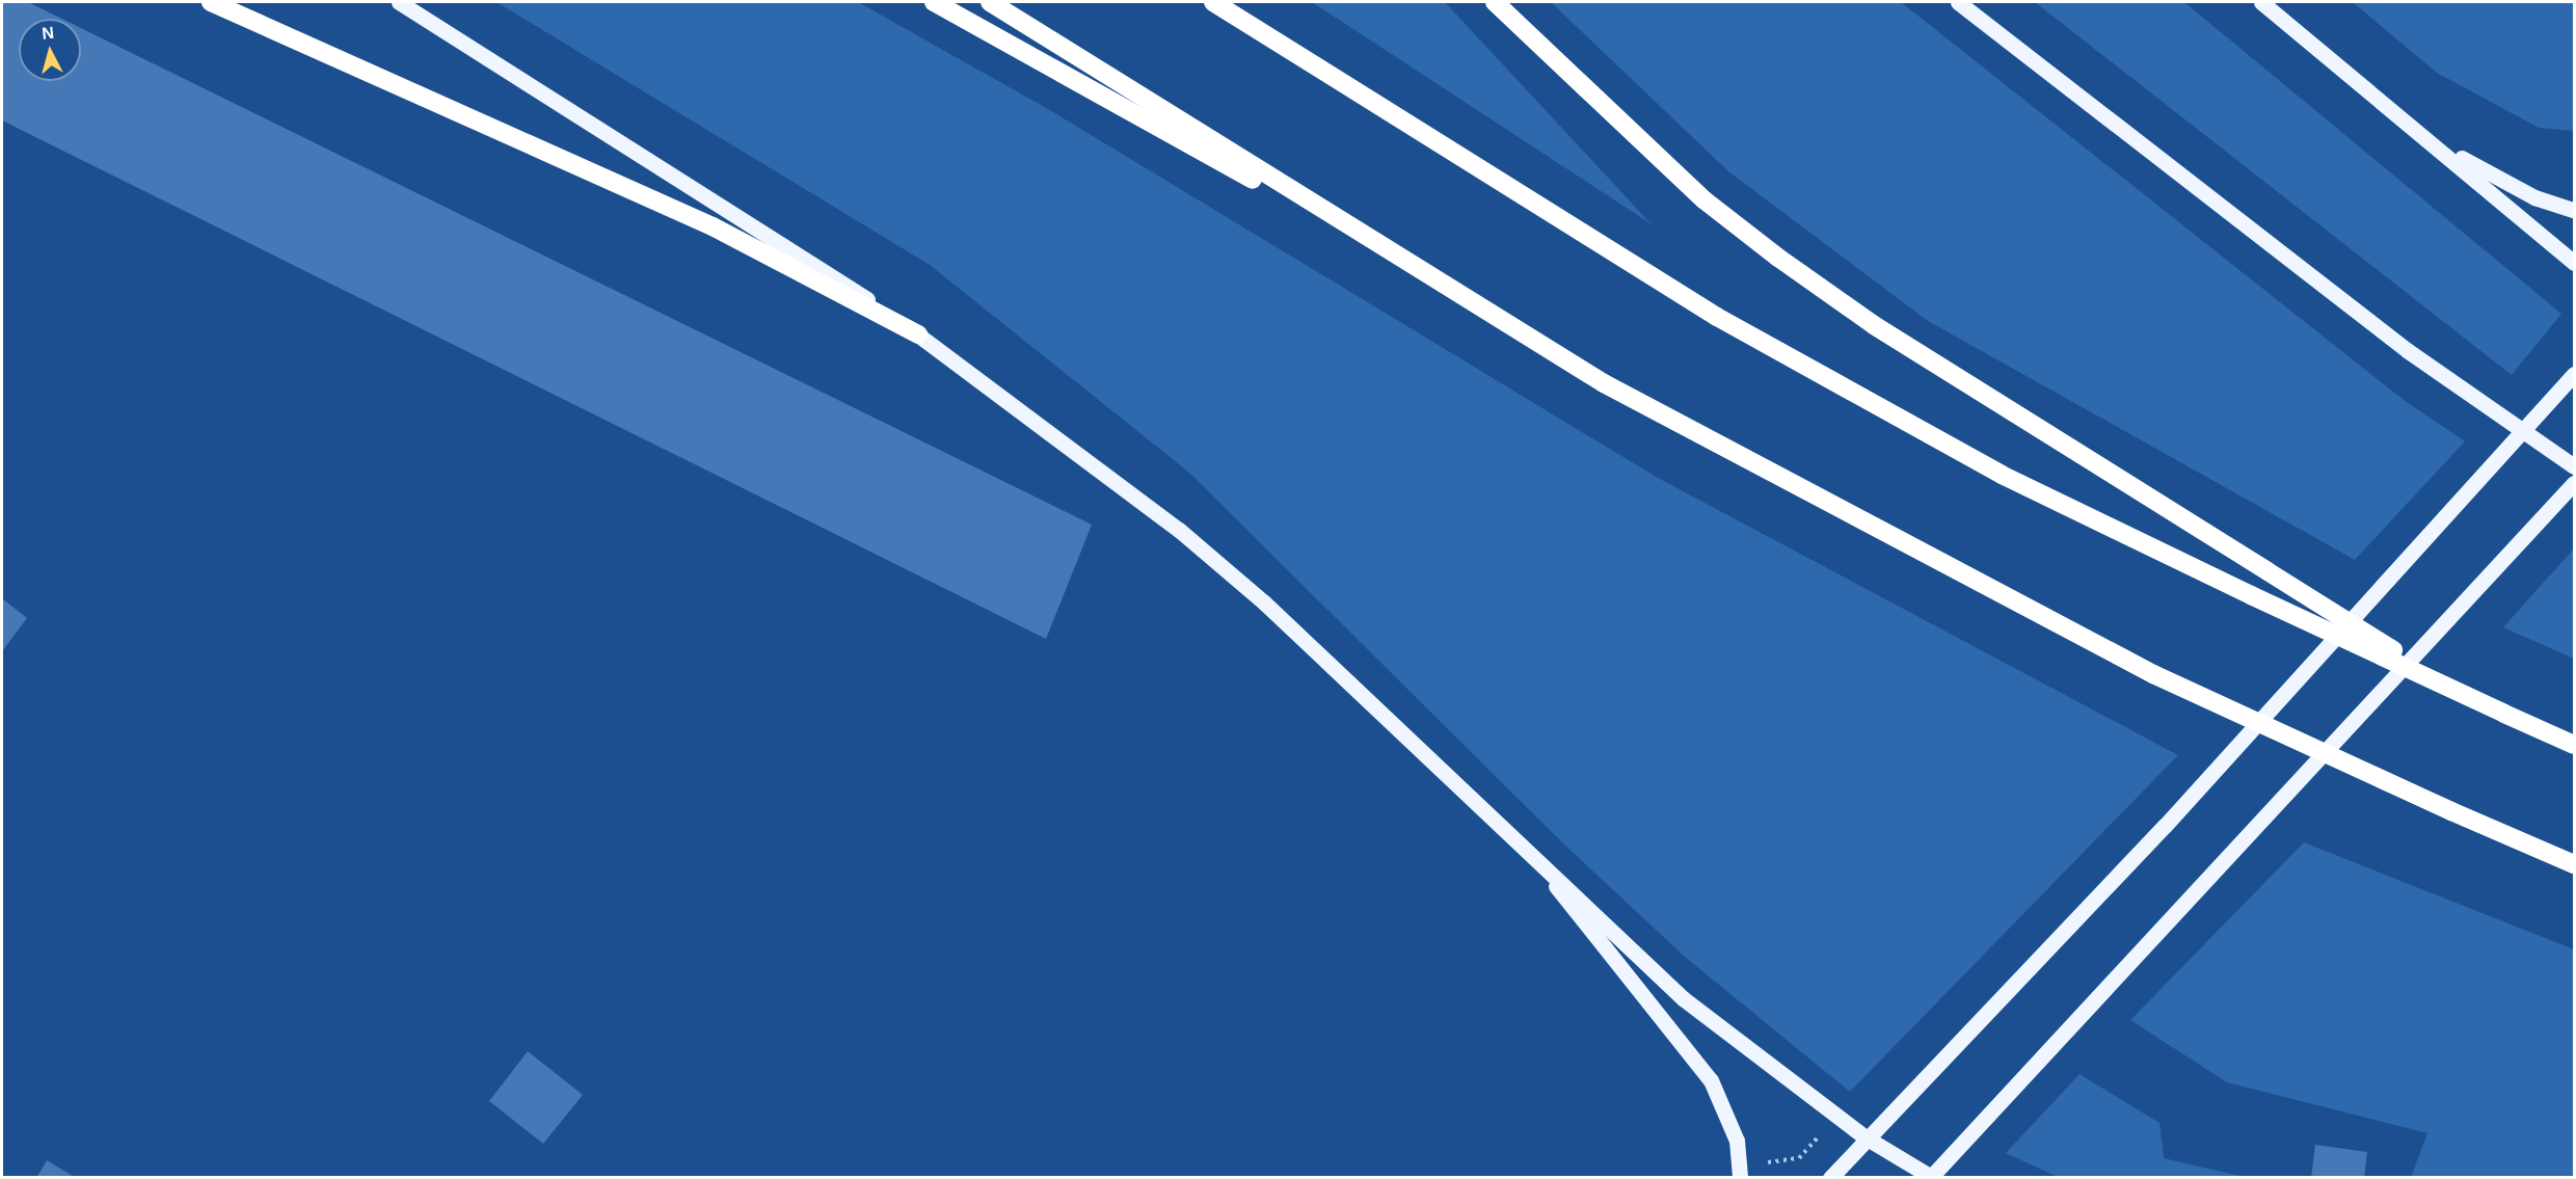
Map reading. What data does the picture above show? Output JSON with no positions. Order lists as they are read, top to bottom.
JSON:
{
  "north": "top"
}
